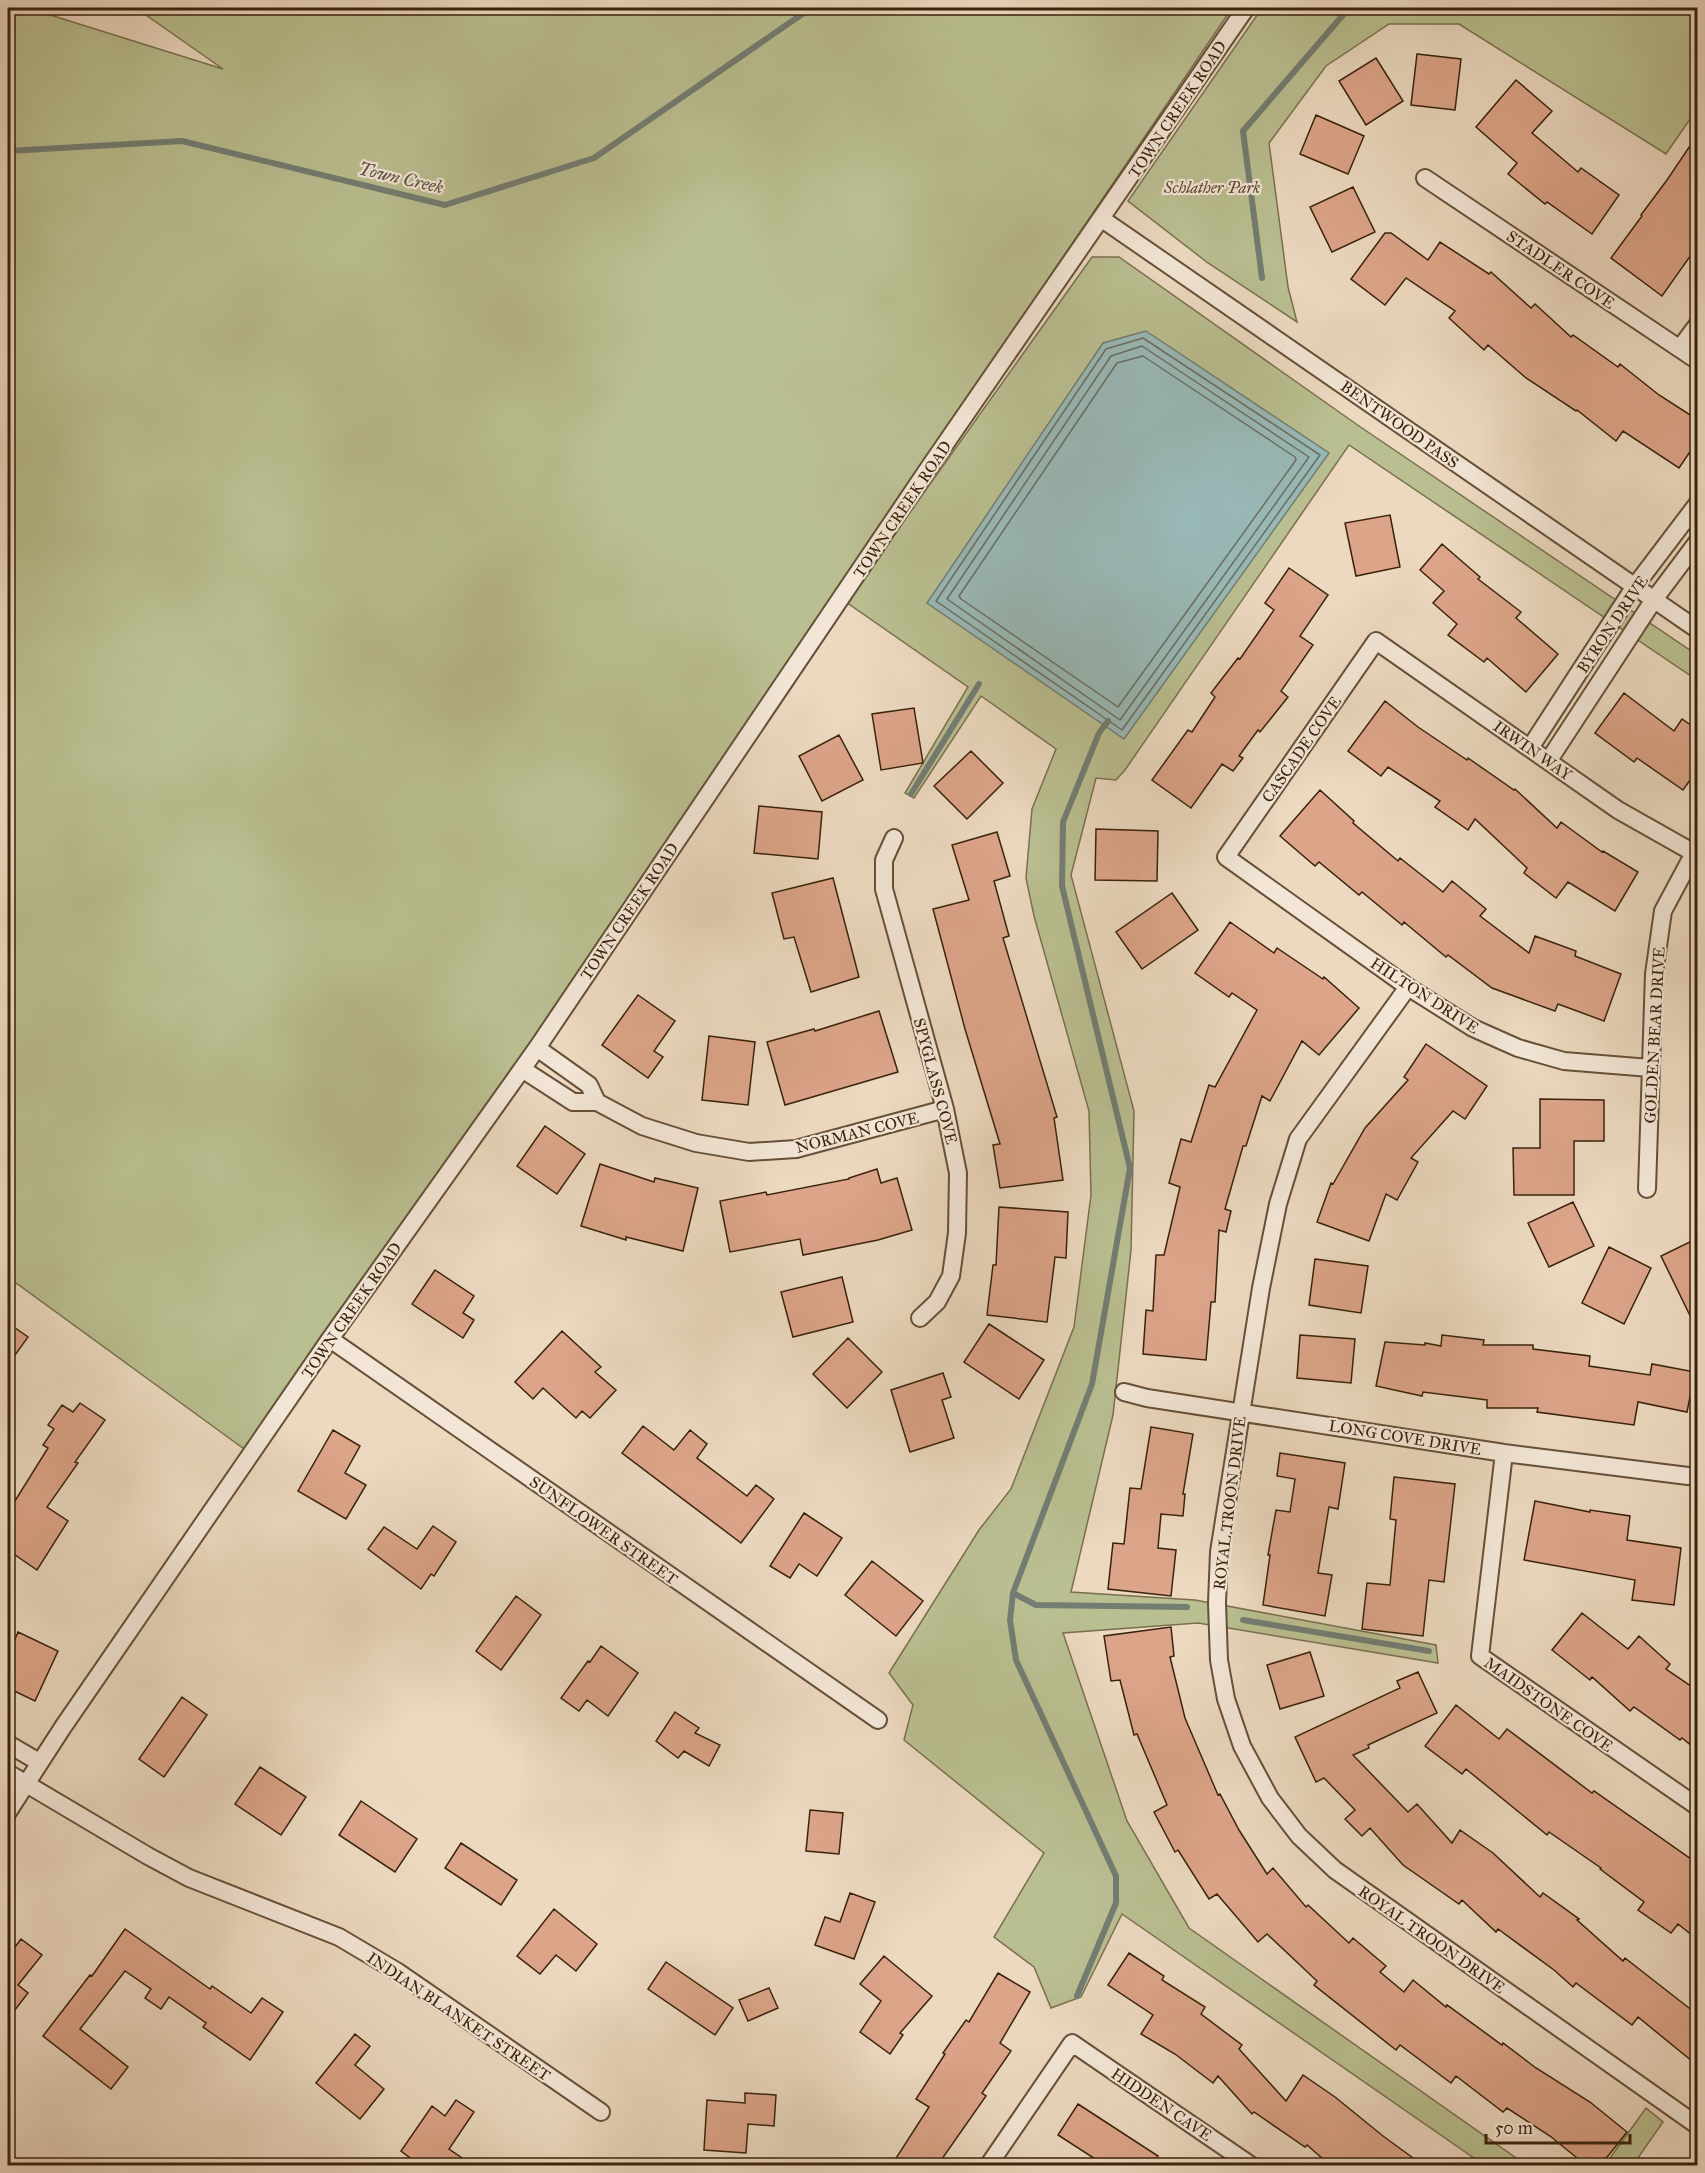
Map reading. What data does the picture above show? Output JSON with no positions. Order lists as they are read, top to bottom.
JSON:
{
  "streets": {
    "street": [
      "TOWN CREEK ROAD",
      "STADLER COVE",
      "BENTWOOD PASS",
      "BYRON DRIVE",
      "CASCADE COVE",
      "IRWIN WAY",
      "HILTON DRIVE",
      "GOLDEN BEAR DRIVE",
      "SPYGLASS COVE",
      "NORMAN COVE",
      "LONG COVE DRIVE",
      "ROYAL TROON DRIVE",
      "SUNFLOWER STREET",
      "MAIDSTONE COVE",
      "INDIAN BLANKET STREET",
      "HIDDEN CAVE"
    ]
  },
  "crossings": [
    ["TOWN CREEK ROAD", "BENTWOOD PASS"],
    ["TOWN CREEK ROAD", "NORMAN COVE"],
    ["TOWN CREEK ROAD", "SUNFLOWER STREET"],
    ["TOWN CREEK ROAD", "INDIAN BLANKET STREET"],
    ["BENTWOOD PASS", "BYRON DRIVE"],
    ["BYRON DRIVE", "IRWIN WAY"],
    ["CASCADE COVE", "IRWIN WAY"],
    ["CASCADE COVE", "HILTON DRIVE"],
    ["IRWIN WAY", "GOLDEN BEAR DRIVE"],
    ["HILTON DRIVE", "GOLDEN BEAR DRIVE"],
    ["HILTON DRIVE", "ROYAL TROON DRIVE"],
    ["SPYGLASS COVE", "NORMAN COVE"],
    ["LONG COVE DRIVE", "ROYAL TROON DRIVE"],
    ["LONG COVE DRIVE", "MAIDSTONE COVE"]
  ],
  "water": ["Town Creek"],
  "parks": ["Schlather Park"],
  "scale_bar": "50 m"
}
